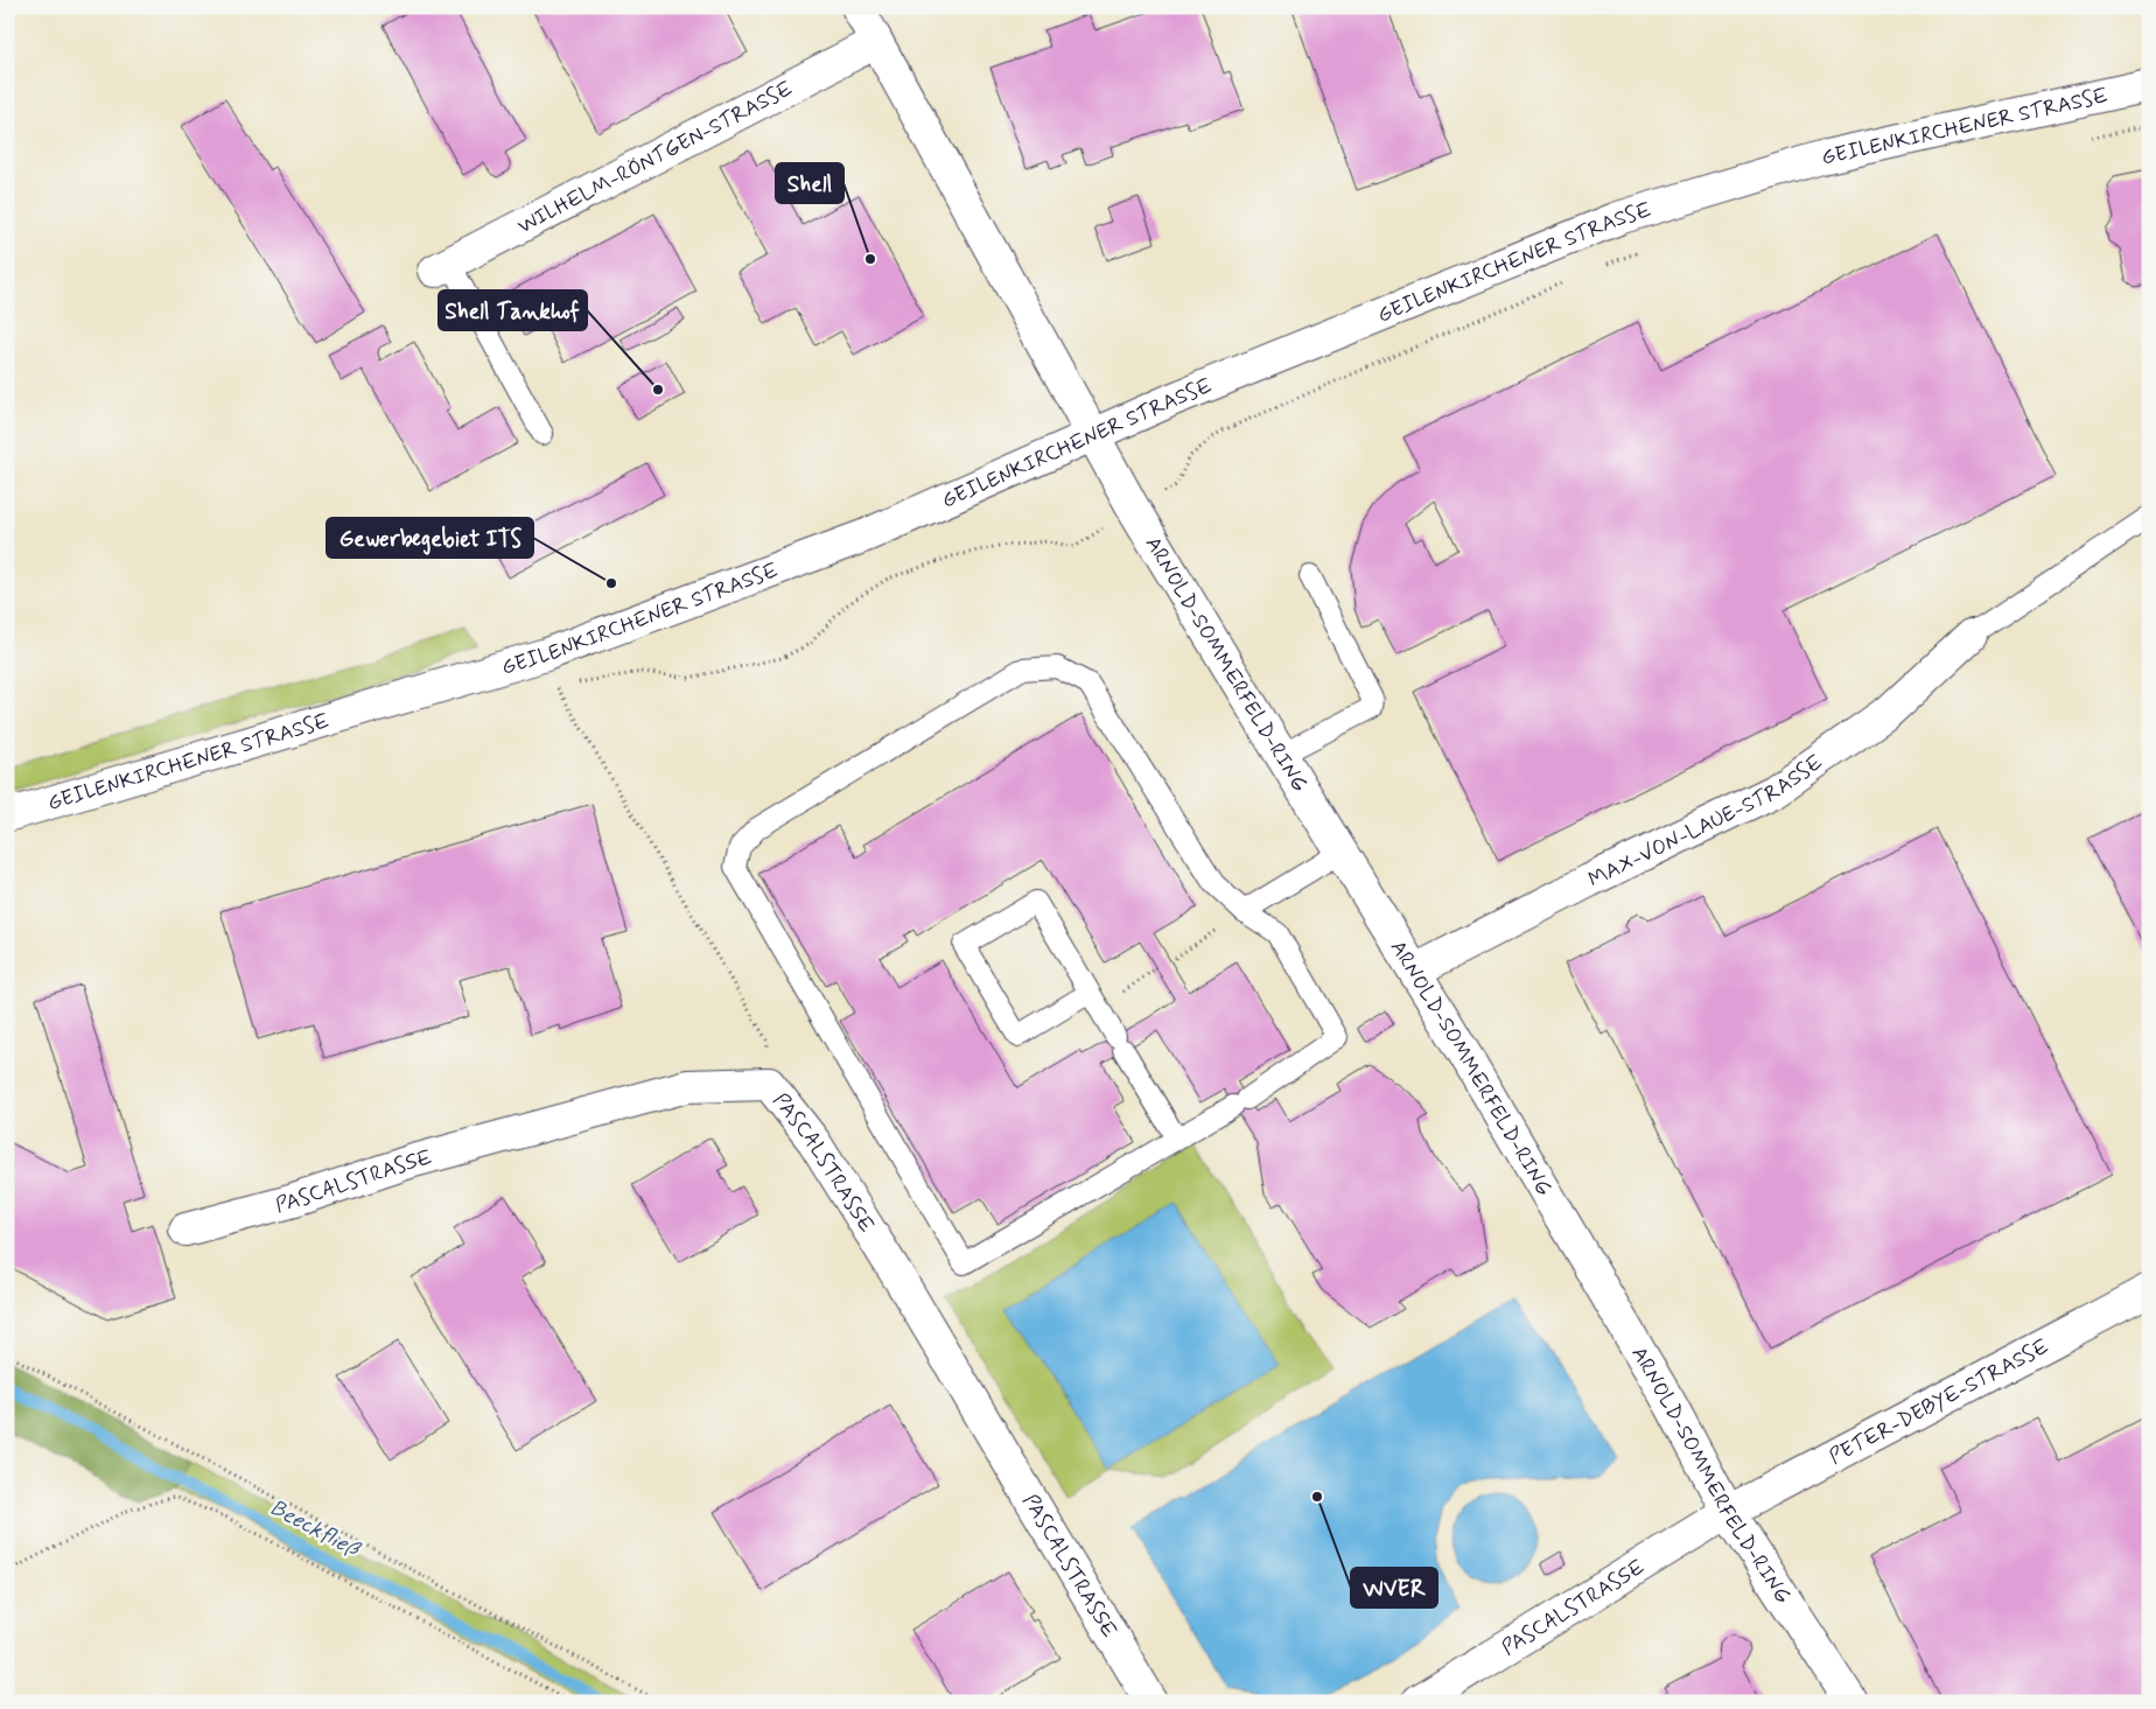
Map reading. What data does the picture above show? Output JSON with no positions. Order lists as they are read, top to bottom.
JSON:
{
  "streets": {
    "street": [
      "GEILENKIRCHENER STRASSE",
      "WILHELM-RÖNTGEN-STRASSE",
      "ARNOLD-SOMMERFELD-RING",
      "MAX-VON-LAUE-STRASSE",
      "PASCALSTRASSE",
      "PETER-DEBYE-STRASSE"
    ]
  },
  "crossings": [
    ["GEILENKIRCHENER STRASSE", "ARNOLD-SOMMERFELD-RING"],
    ["ARNOLD-SOMMERFELD-RING", "MAX-VON-LAUE-STRASSE"],
    ["ARNOLD-SOMMERFELD-RING", "PASCALSTRASSE"],
    ["ARNOLD-SOMMERFELD-RING", "PETER-DEBYE-STRASSE"],
    ["PASCALSTRASSE", "PETER-DEBYE-STRASSE"]
  ],
  "water": ["Beeckfließ"],
  "places": [
    "Shell",
    "Shell Tankhof",
    "Gewerbegebiet ITS",
    "WVER"
  ]
}
